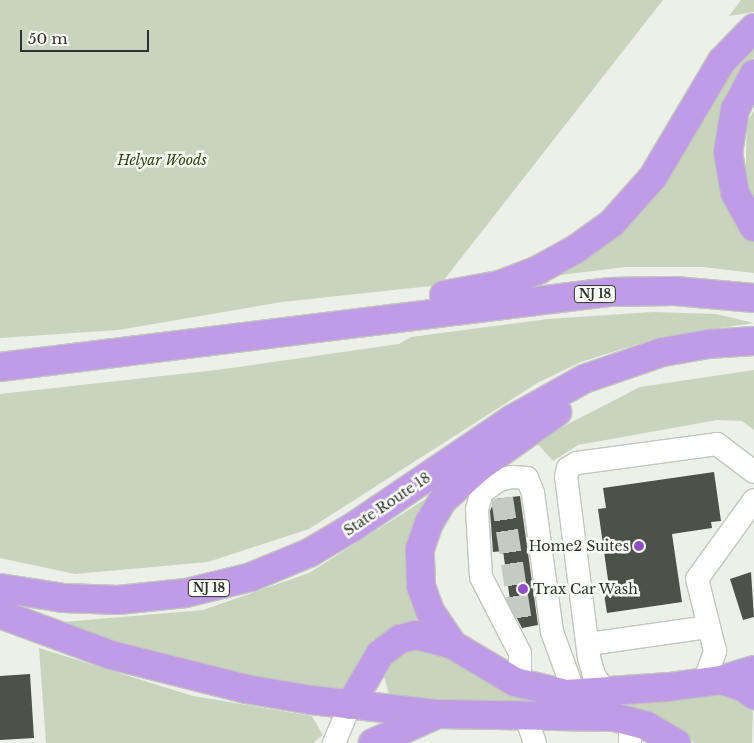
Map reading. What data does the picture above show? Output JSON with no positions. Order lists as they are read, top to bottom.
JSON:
{
  "streets": {
    "highway": ["NJ 18", "State Route 18"]
  },
  "parks": ["Helyar Woods"],
  "places": ["Home2 Suites", "Trax Car Wash"],
  "scale_bar": "50 m"
}
